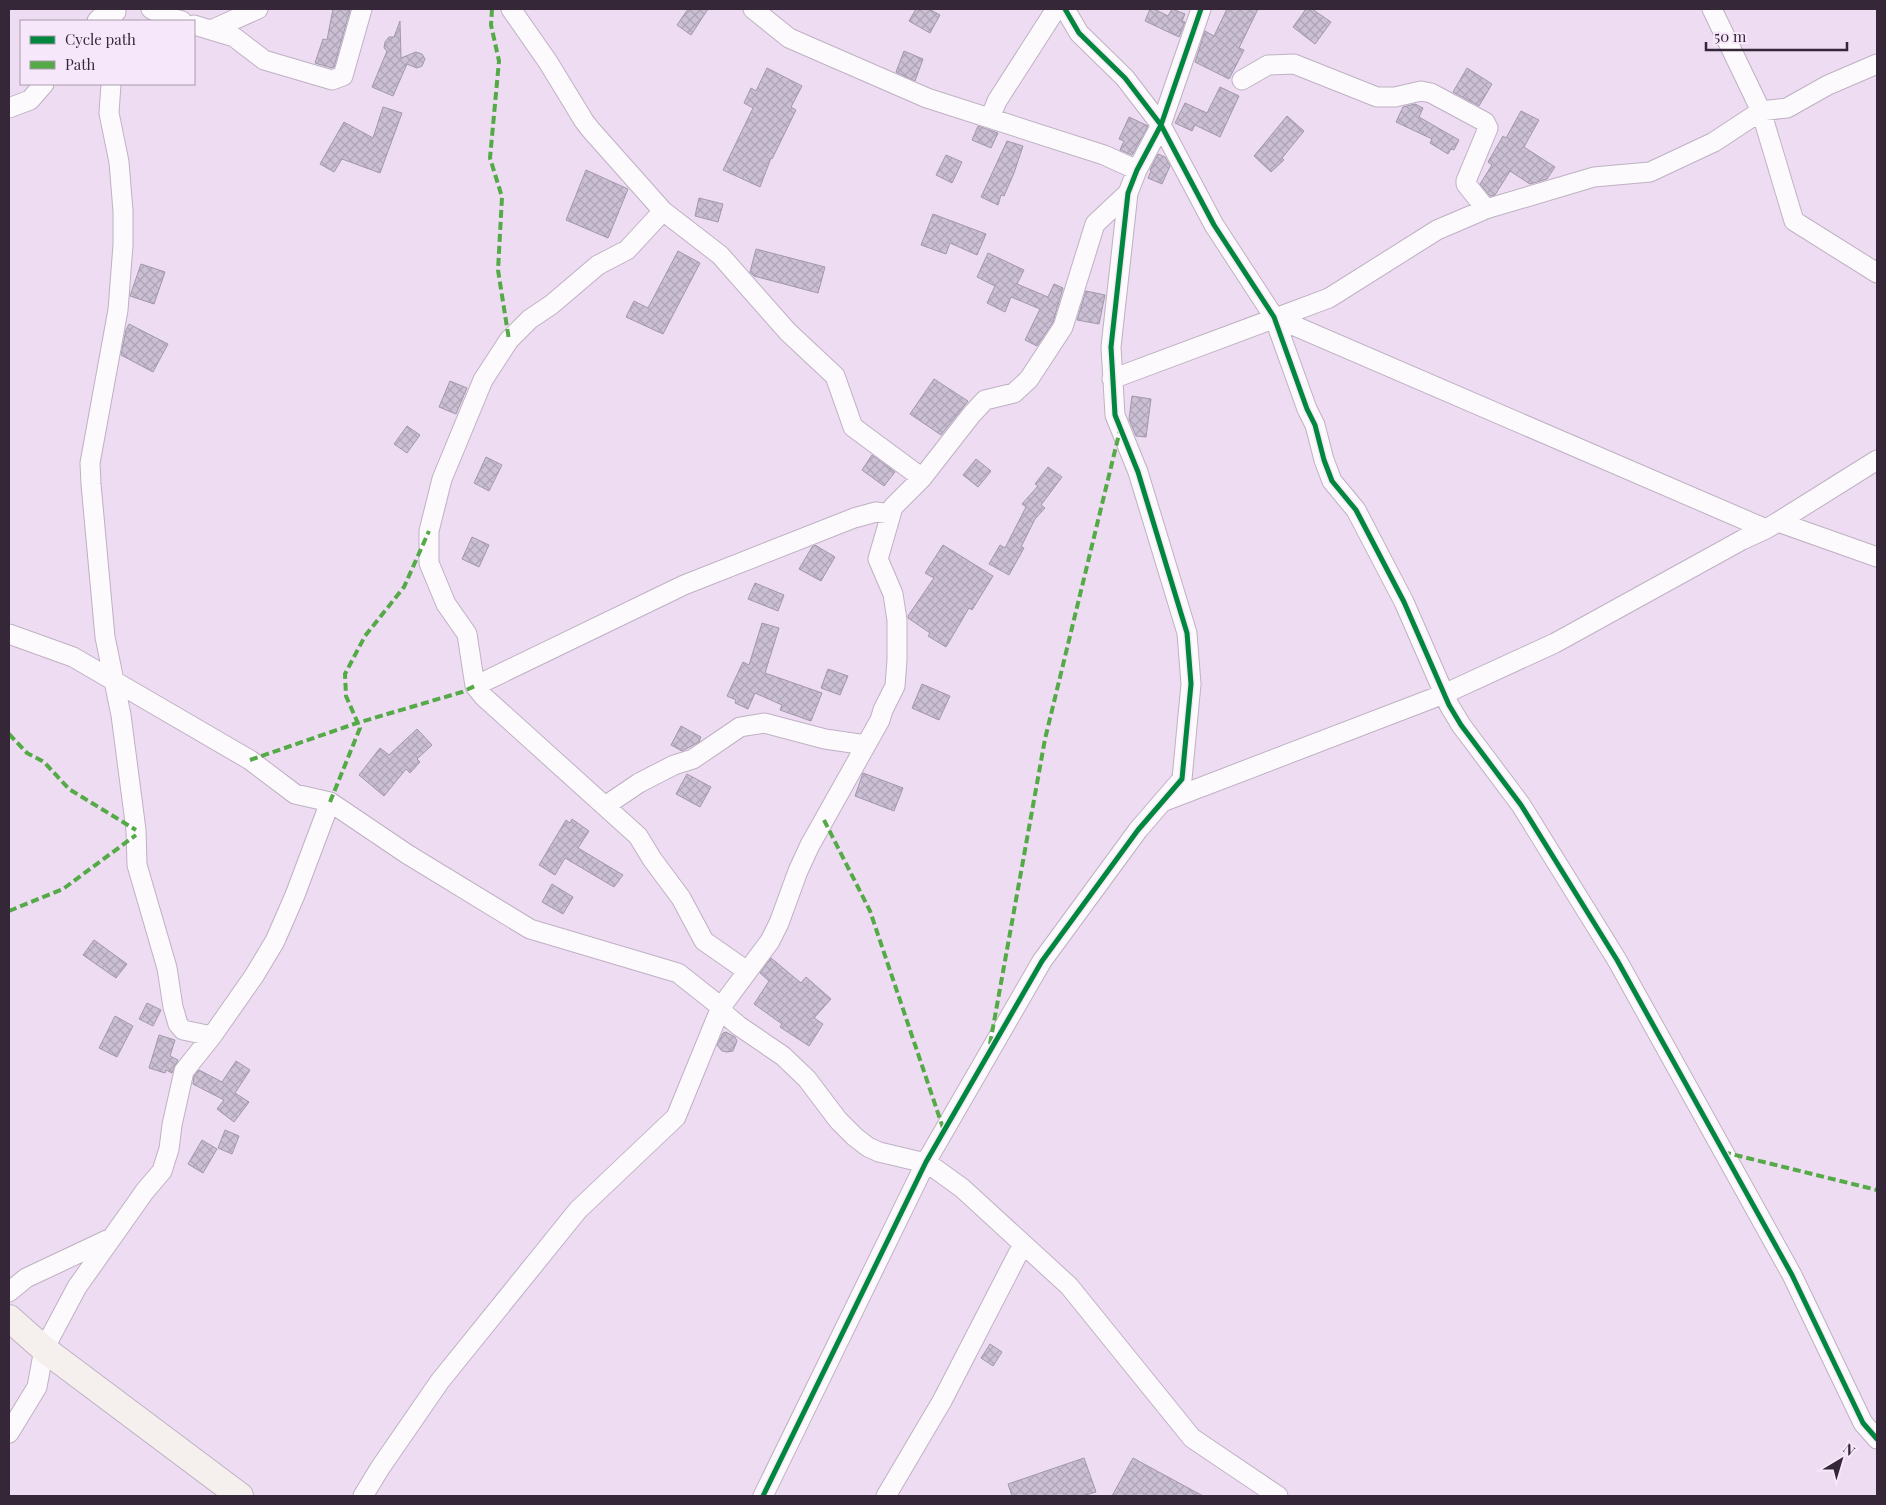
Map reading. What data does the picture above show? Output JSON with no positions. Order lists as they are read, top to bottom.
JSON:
{
  "legend": ["Cycle path", "Path"],
  "scale_bar": "50 m",
  "north": "top right"
}
